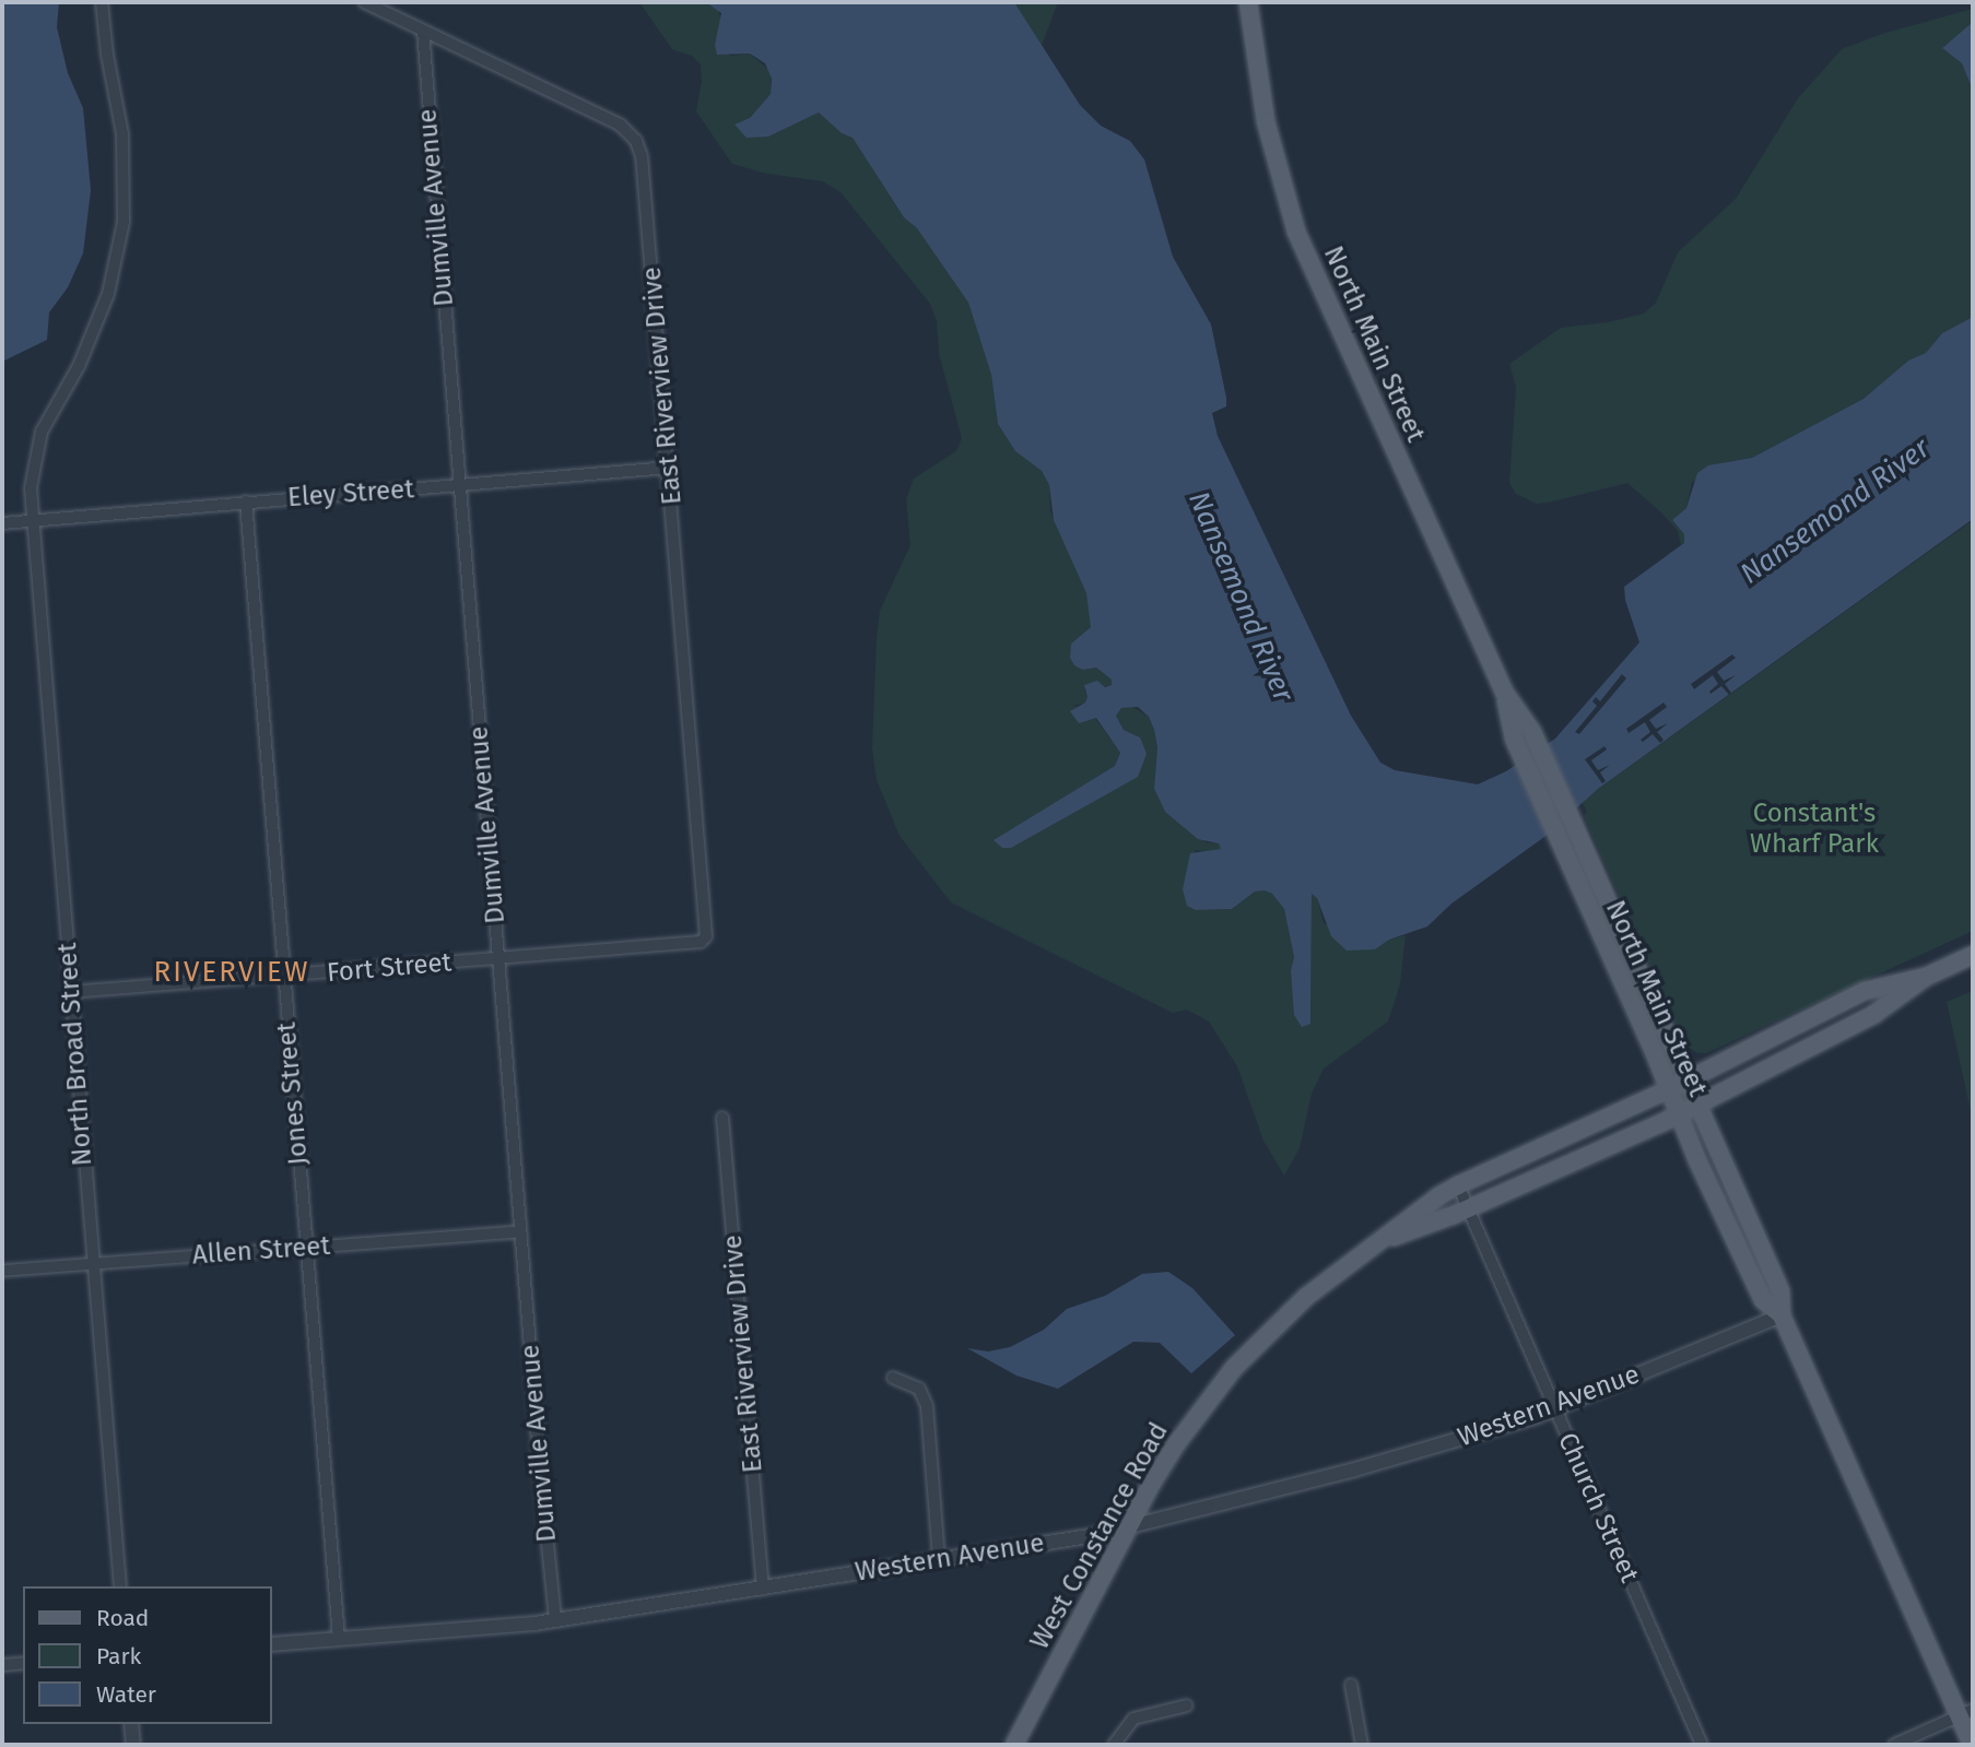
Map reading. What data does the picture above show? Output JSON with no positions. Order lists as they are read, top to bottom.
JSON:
{
  "streets": {
    "main road": ["North Main Street", "West Constance Road"],
    "street": [
      "Dumville Avenue",
      "East Riverview Drive",
      "Eley Street",
      "Fort Street",
      "North Broad Street",
      "Jones Street",
      "Allen Street",
      "Western Avenue",
      "Church Street"
    ]
  },
  "crossings": [
    ["Dumville Avenue", "East Riverview Drive"],
    ["Dumville Avenue", "Eley Street"],
    ["Dumville Avenue", "Fort Street"],
    ["Dumville Avenue", "Allen Street"],
    ["Dumville Avenue", "Western Avenue"],
    ["North Main Street", "Western Avenue"],
    ["North Main Street", "West Constance Road"],
    ["East Riverview Drive", "Eley Street"],
    ["East Riverview Drive", "Fort Street"],
    ["East Riverview Drive", "Western Avenue"],
    ["Eley Street", "North Broad Street"],
    ["Eley Street", "Jones Street"],
    ["Fort Street", "North Broad Street"],
    ["Fort Street", "Jones Street"],
    ["North Broad Street", "Allen Street"],
    ["Jones Street", "Allen Street"],
    ["Jones Street", "Western Avenue"],
    ["Western Avenue", "Church Street"],
    ["Western Avenue", "West Constance Road"],
    ["Church Street", "West Constance Road"]
  ],
  "districts": ["RIVERVIEW"],
  "water": ["Nansemond River"],
  "parks": ["Constant's Wharf Park"],
  "legend": ["Road", "Park", "Water"]
}
